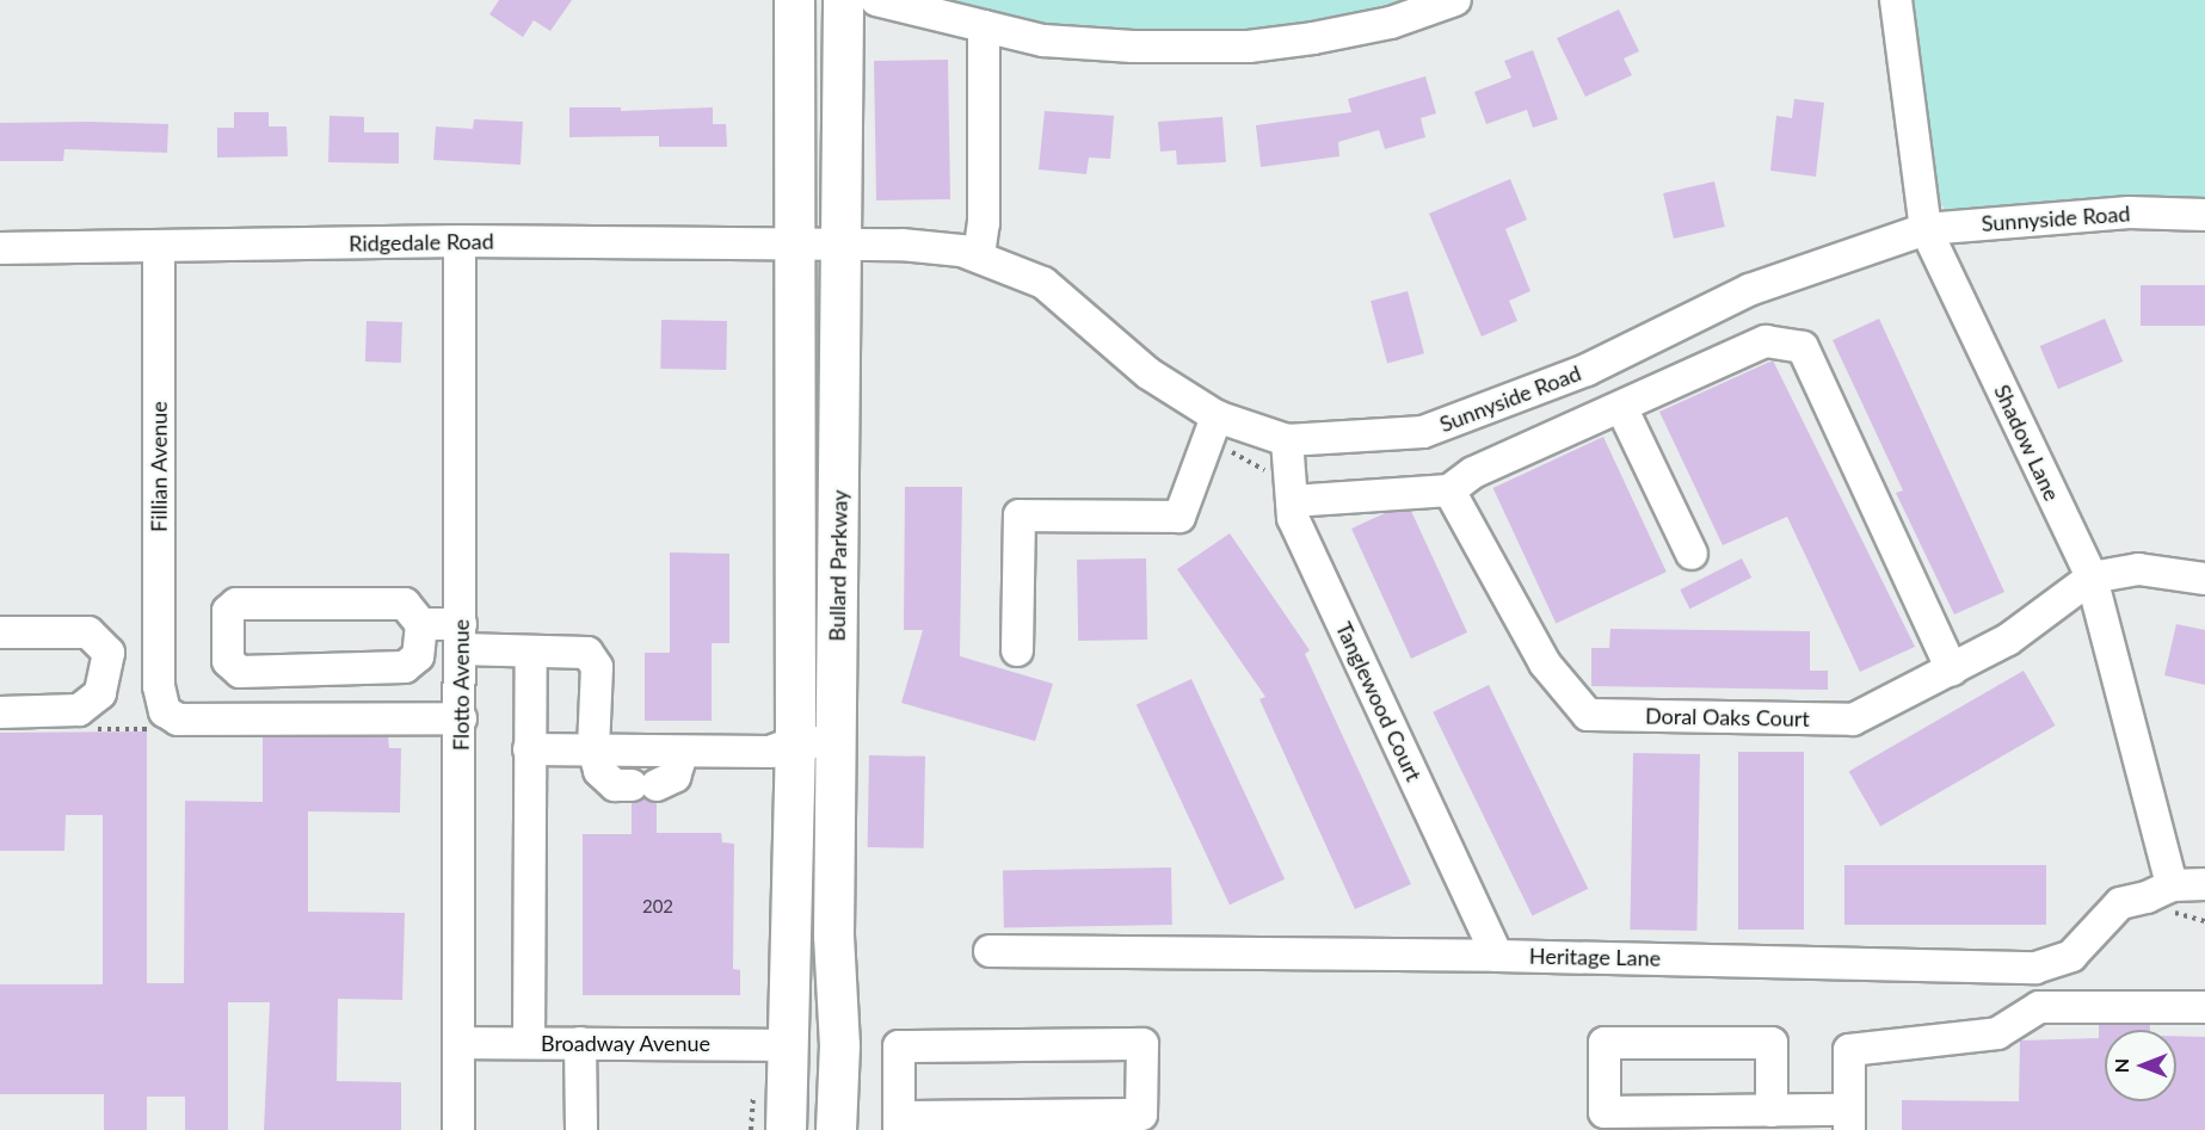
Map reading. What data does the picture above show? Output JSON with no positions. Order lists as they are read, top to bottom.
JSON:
{
  "streets": {
    "main road": ["Bullard Parkway"],
    "street": [
      "Sunnyside Road",
      "Ridgedale Road",
      "Shadow Lane",
      "Fillian Avenue",
      "Flotto Avenue",
      "Tanglewood Court",
      "Doral Oaks Court",
      "Heritage Lane",
      "Broadway Avenue"
    ]
  },
  "crossings": [
    ["Sunnyside Road", "Ridgedale Road"],
    ["Sunnyside Road", "Shadow Lane"],
    ["Sunnyside Road", "Bullard Parkway"],
    ["Sunnyside Road", "Tanglewood Court"],
    ["Ridgedale Road", "Fillian Avenue"],
    ["Ridgedale Road", "Bullard Parkway"],
    ["Ridgedale Road", "Flotto Avenue"],
    ["Shadow Lane", "Doral Oaks Court"],
    ["Shadow Lane", "Heritage Lane"],
    ["Fillian Avenue", "Flotto Avenue"],
    ["Bullard Parkway", "Broadway Avenue"],
    ["Flotto Avenue", "Broadway Avenue"],
    ["Tanglewood Court", "Heritage Lane"]
  ],
  "house_numbers": ["202"],
  "north": "left"
}
